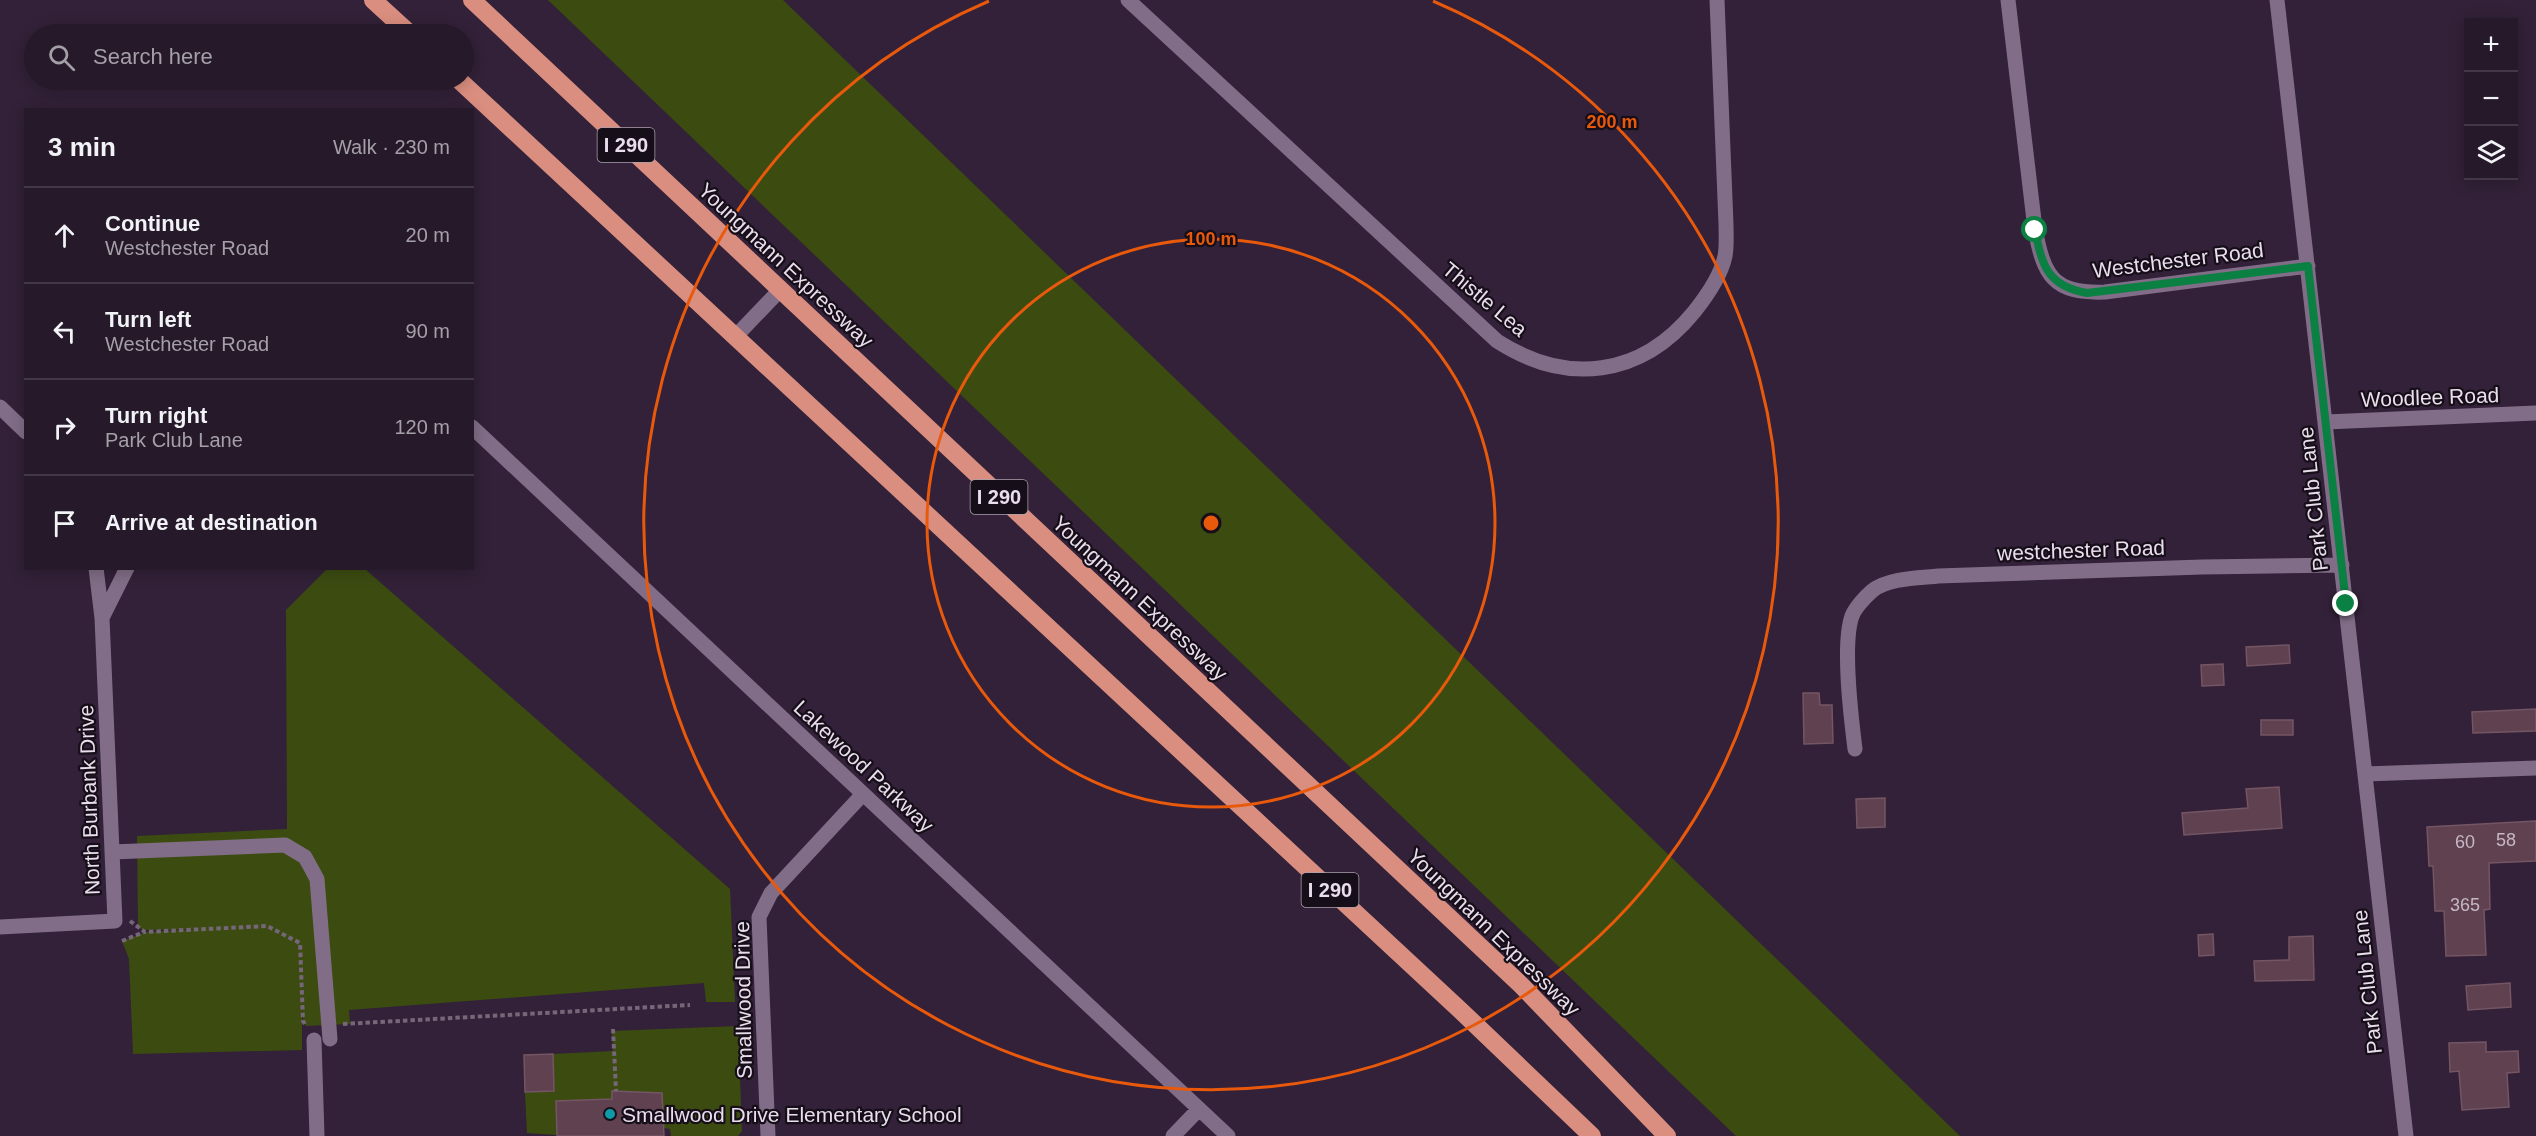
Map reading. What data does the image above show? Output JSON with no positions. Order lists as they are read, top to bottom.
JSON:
{
  "streets": {
    "highway": ["I 290", "Youngmann Expressway"],
    "street": [
      "Westchester Road",
      "Thistle Lea",
      "Woodlee Road",
      "Park Club Lane",
      "westchester Road",
      "Lakewood Parkway",
      "North Burbank Drive",
      "Smallwood Drive"
    ]
  },
  "crossings": [
    ["Westchester Road", "Park Club Lane"],
    ["Woodlee Road", "Park Club Lane"],
    ["Park Club Lane", "westchester Road"],
    ["Lakewood Parkway", "Smallwood Drive"]
  ],
  "places": ["Smallwood Drive Elementary School"],
  "house_numbers": ["58", "60", "365"],
  "page": {
    "map_buttons": ["+", "−"],
    "search": "Search here",
    "heading": ["3 min", "Walk · 230 m"],
    "list": [
      ["Continue", "Westchester Road", "20 m"],
      ["Turn left", "Westchester Road", "90 m"],
      ["Turn right", "Park Club Lane", "120 m"],
      "Arrive at destination"
    ]
  },
  "rings": ["200 m", "100 m"]
}
